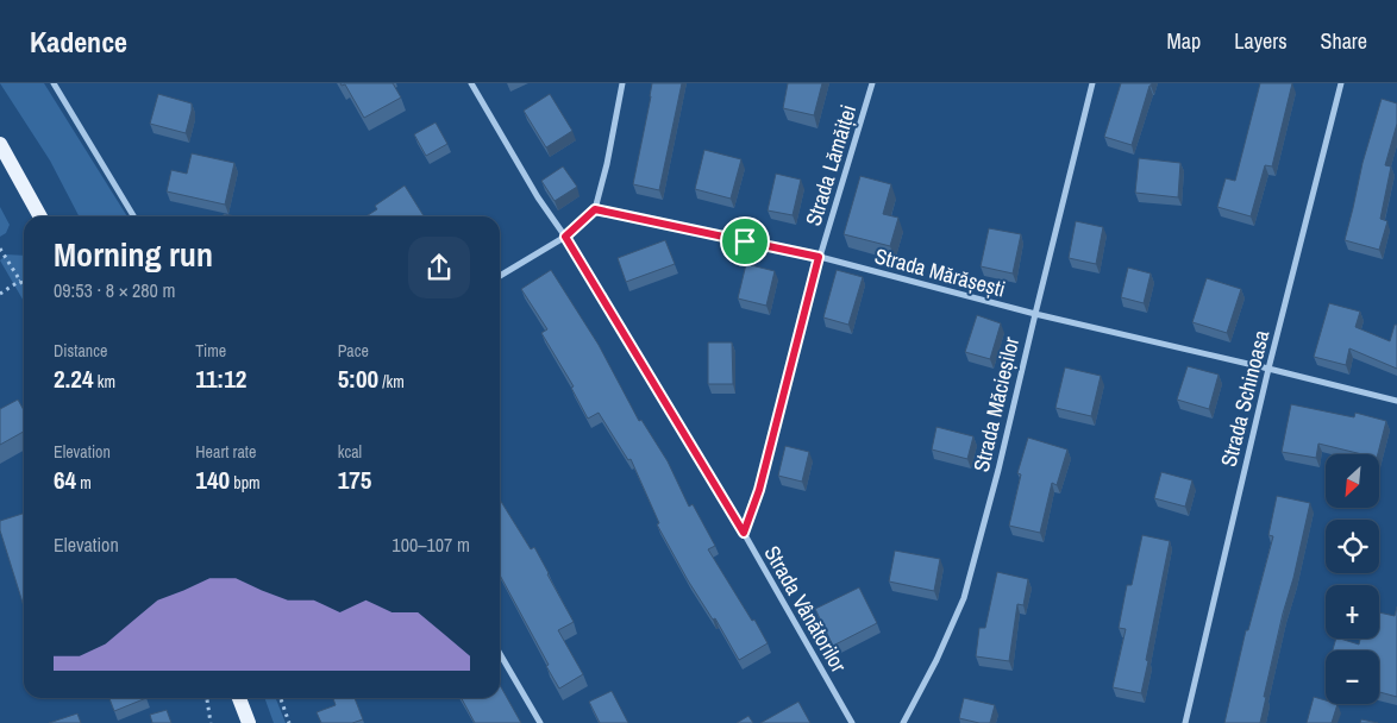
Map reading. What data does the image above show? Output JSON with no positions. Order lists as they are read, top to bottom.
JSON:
{
  "streets": {
    "street": [
      "Strada Lămăiței",
      "Strada Mărășești",
      "Strada Schinoasa",
      "Strada Măcieșilor",
      "Strada Vânătorilor"
    ]
  },
  "crossings": [
    ["Strada Lămăiței", "Strada Mărășești"],
    ["Strada Lămăiței", "Strada Vânătorilor"],
    ["Strada Mărășești", "Strada Schinoasa"],
    ["Strada Mărășești", "Strada Măcieșilor"]
  ],
  "north": "bottom left",
  "page": {
    "header": "Kadence",
    "nav": ["Map", "Layers", "Share"],
    "heading": ["Morning run", "09:53 · 8 × 280 m"],
    "stats": [
      ["Distance", "2.24 km"],
      ["Time", "11:12"],
      ["Pace", "5:00 /km"],
      ["Elevation", "64 m"],
      ["Heart rate", "140 bpm"],
      ["kcal", "175"]
    ],
    "map_buttons": ["+", "−"],
    "chart": ["Elevation", "100–107 m"]
  }
}
